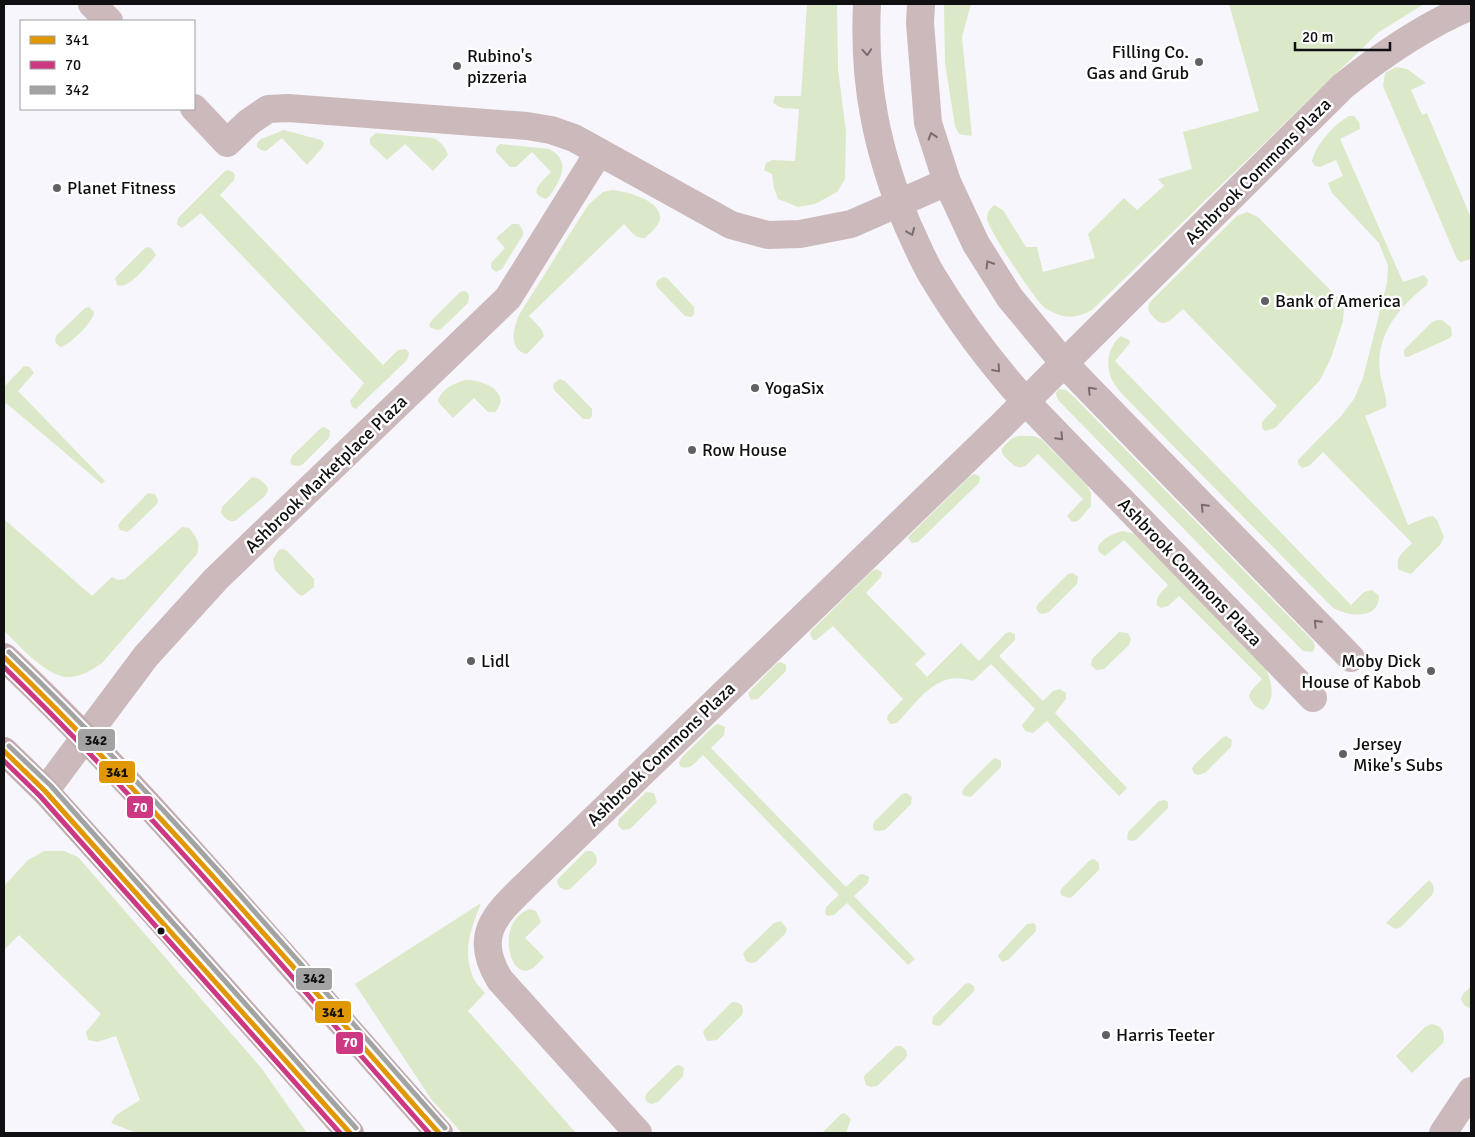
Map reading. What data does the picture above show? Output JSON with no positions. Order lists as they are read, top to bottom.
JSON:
{
  "streets": {
    "street": ["Ashbrook Commons Plaza", "Ashbrook Marketplace Plaza"]
  },
  "places": [
    "Filling Co. Gas and Grub",
    "Rubino's pizzeria",
    "Planet Fitness",
    "Bank of America",
    "YogaSix",
    "Row House",
    "Lidl",
    "Moby Dick House of Kabob",
    "Jersey Mike's Subs",
    "Harris Teeter"
  ],
  "lines": ["transit line 342", "transit line 341", "transit line 70"],
  "legend": ["341", "70", "342"],
  "scale_bar": "20 m"
}
